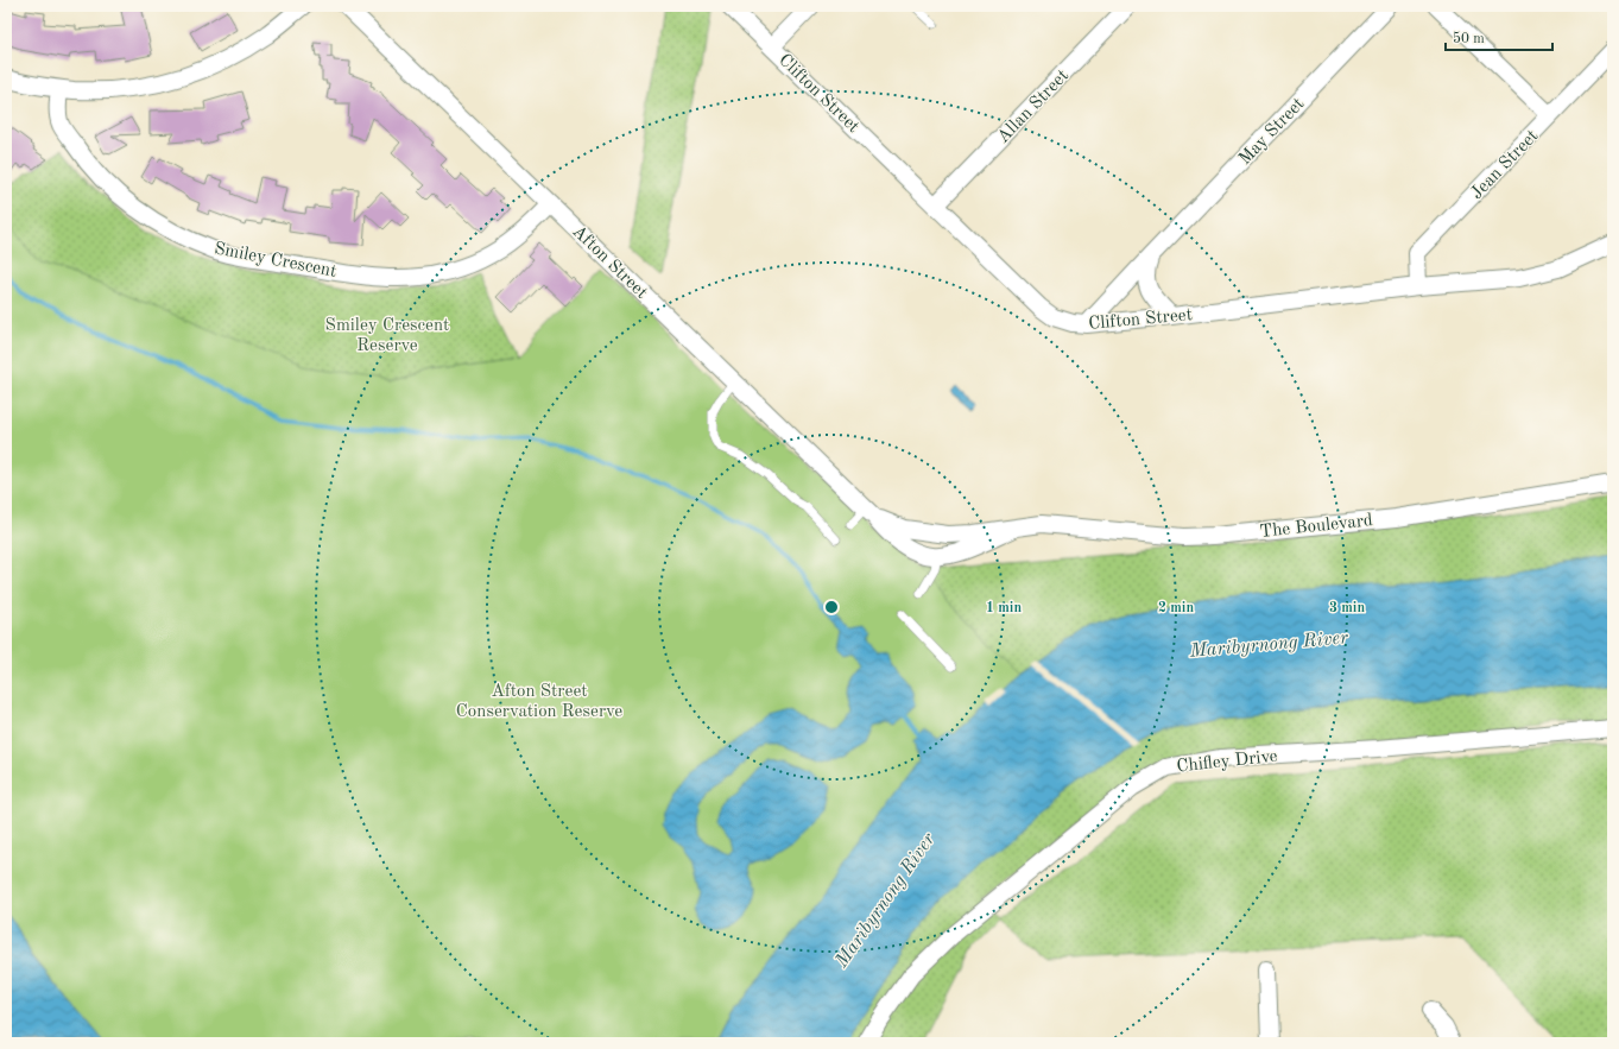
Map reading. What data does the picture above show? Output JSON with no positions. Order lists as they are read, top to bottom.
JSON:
{
  "streets": {
    "street": [
      "Clifton Street",
      "Allan Street",
      "May Street",
      "Jean Street",
      "Smiley Crescent",
      "Afton Street",
      "The Boulevard",
      "Chifley Drive"
    ]
  },
  "crossings": [
    ["Clifton Street", "Allan Street"],
    ["Clifton Street", "May Street"],
    ["Clifton Street", "Jean Street"],
    ["Smiley Crescent", "Afton Street"],
    ["Afton Street", "The Boulevard"]
  ],
  "water": ["Maribyrnong River"],
  "parks": ["Smiley Crescent Reserve", "Afton Street Conservation Reserve"],
  "scale_bar": "50 m",
  "rings": ["1 min", "2 min", "3 min"]
}
